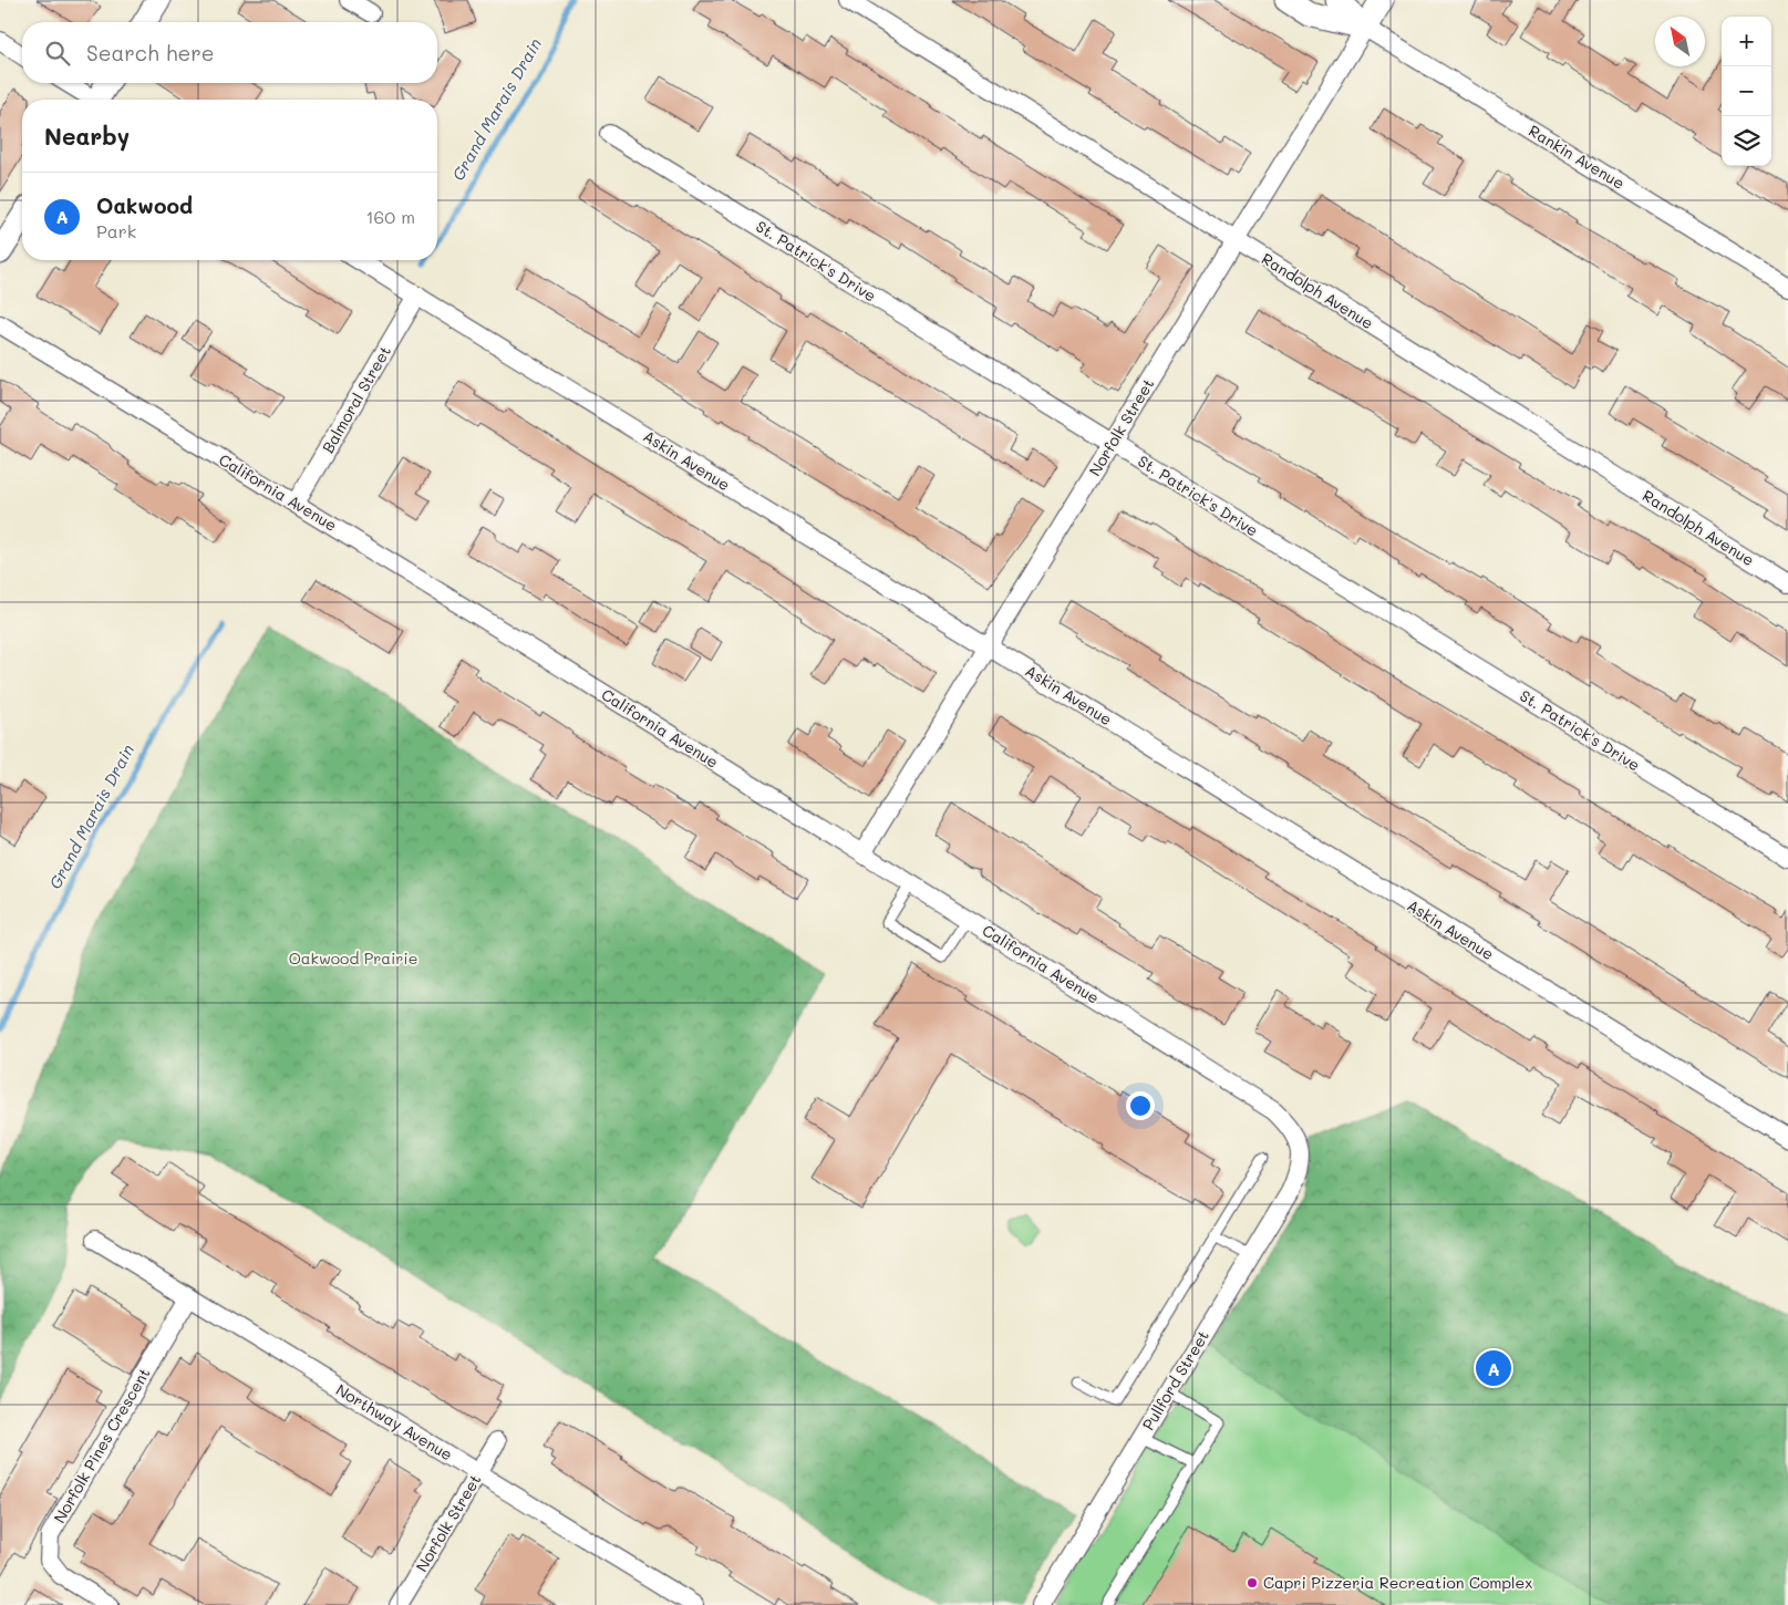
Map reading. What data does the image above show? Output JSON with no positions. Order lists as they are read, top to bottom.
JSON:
{
  "streets": {
    "street": [
      "Rankin Avenue",
      "St. Patrick's Drive",
      "Randolph Avenue",
      "Balmoral Street",
      "Norfolk Street",
      "Askin Avenue",
      "California Avenue",
      "Pullford Street",
      "Northway Avenue",
      "Norfolk Pines Crescent"
    ]
  },
  "crossings": [
    ["Rankin Avenue", "Norfolk Street"],
    ["St. Patrick's Drive", "Norfolk Street"],
    ["Randolph Avenue", "Norfolk Street"],
    ["Balmoral Street", "Askin Avenue"],
    ["Balmoral Street", "California Avenue"],
    ["Norfolk Street", "Askin Avenue"],
    ["Norfolk Street", "California Avenue"],
    ["Norfolk Street", "Northway Avenue"],
    ["California Avenue", "Pullford Street"],
    ["Northway Avenue", "Norfolk Pines Crescent"]
  ],
  "water": ["Grand Marais Drain"],
  "parks": ["Oakwood Prairie"],
  "places": ["Capri Pizzeria Recreation Complex"],
  "north": "top left",
  "page": {
    "map_buttons": ["+", "−"],
    "search": "Search here",
    "heading": "Nearby",
    "list": [
      {
        "mark": "A",
        "name": "Oakwood",
        "note": "Park",
        "value": "160 m"
      }
    ],
    "pins": "A"
  }
}
